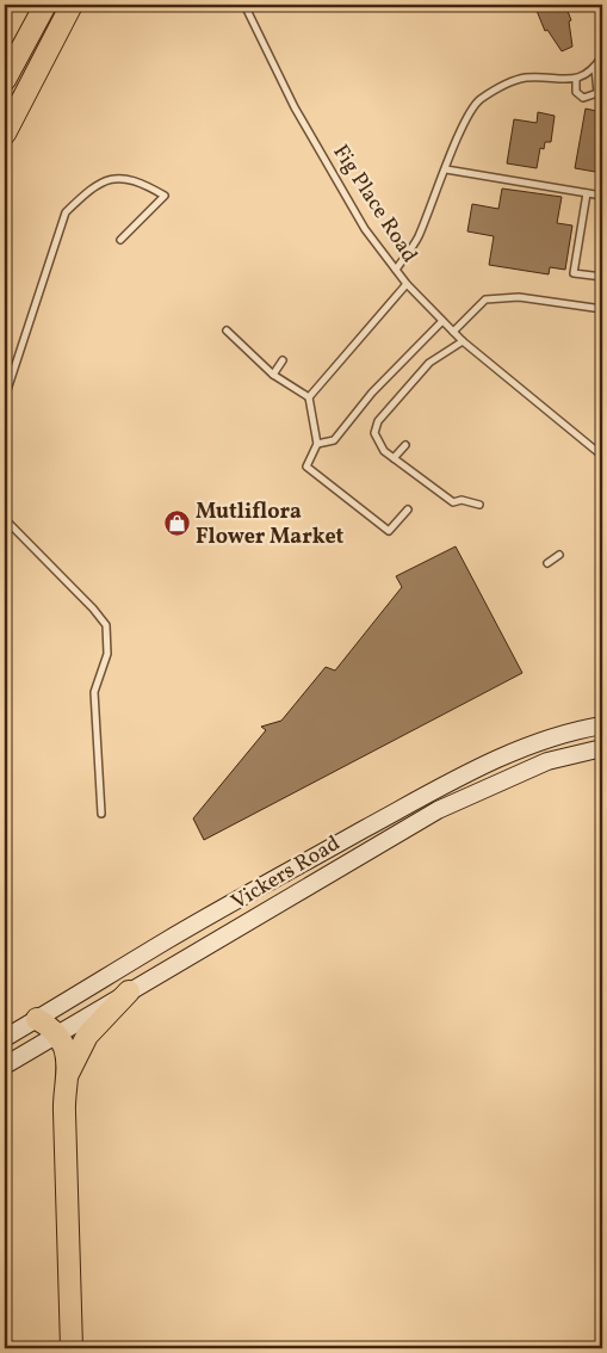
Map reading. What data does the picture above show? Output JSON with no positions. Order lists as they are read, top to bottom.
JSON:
{
  "streets": {
    "main road": ["Vickers Road"],
    "lane": ["Fig Place Road"]
  },
  "places": {
    "shop": ["Mutliflora Flower Market"]
  }
}
